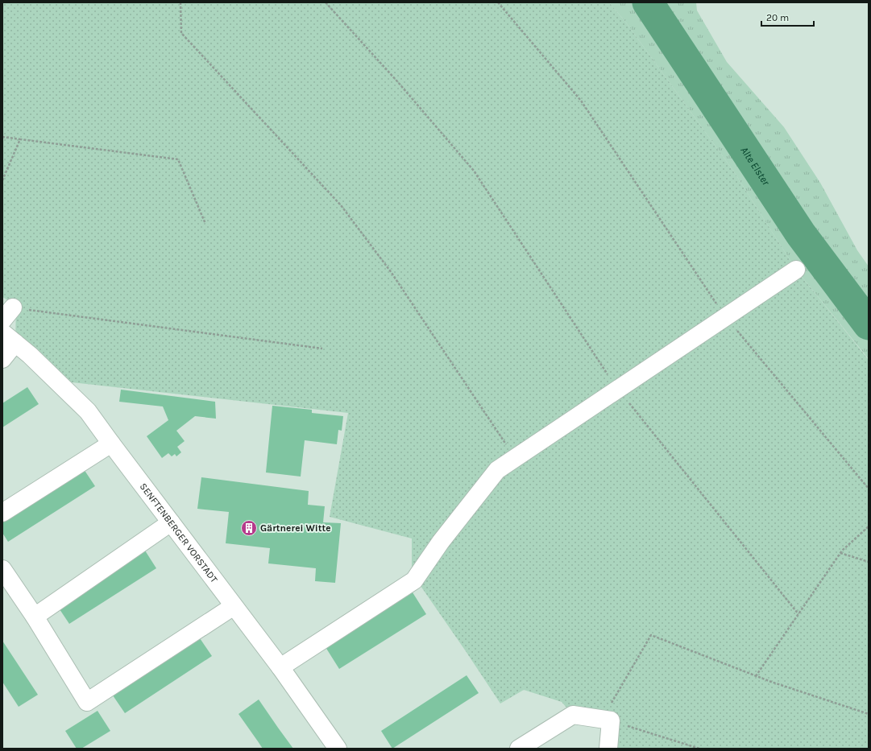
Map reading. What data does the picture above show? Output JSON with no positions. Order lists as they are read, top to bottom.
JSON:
{
  "streets": {
    "street": ["SENFTENBERGER VORSTADT"]
  },
  "water": ["Alte Elster"],
  "places": {
    "building": ["Gärtnerei Witte"]
  },
  "scale_bar": "20 m"
}
